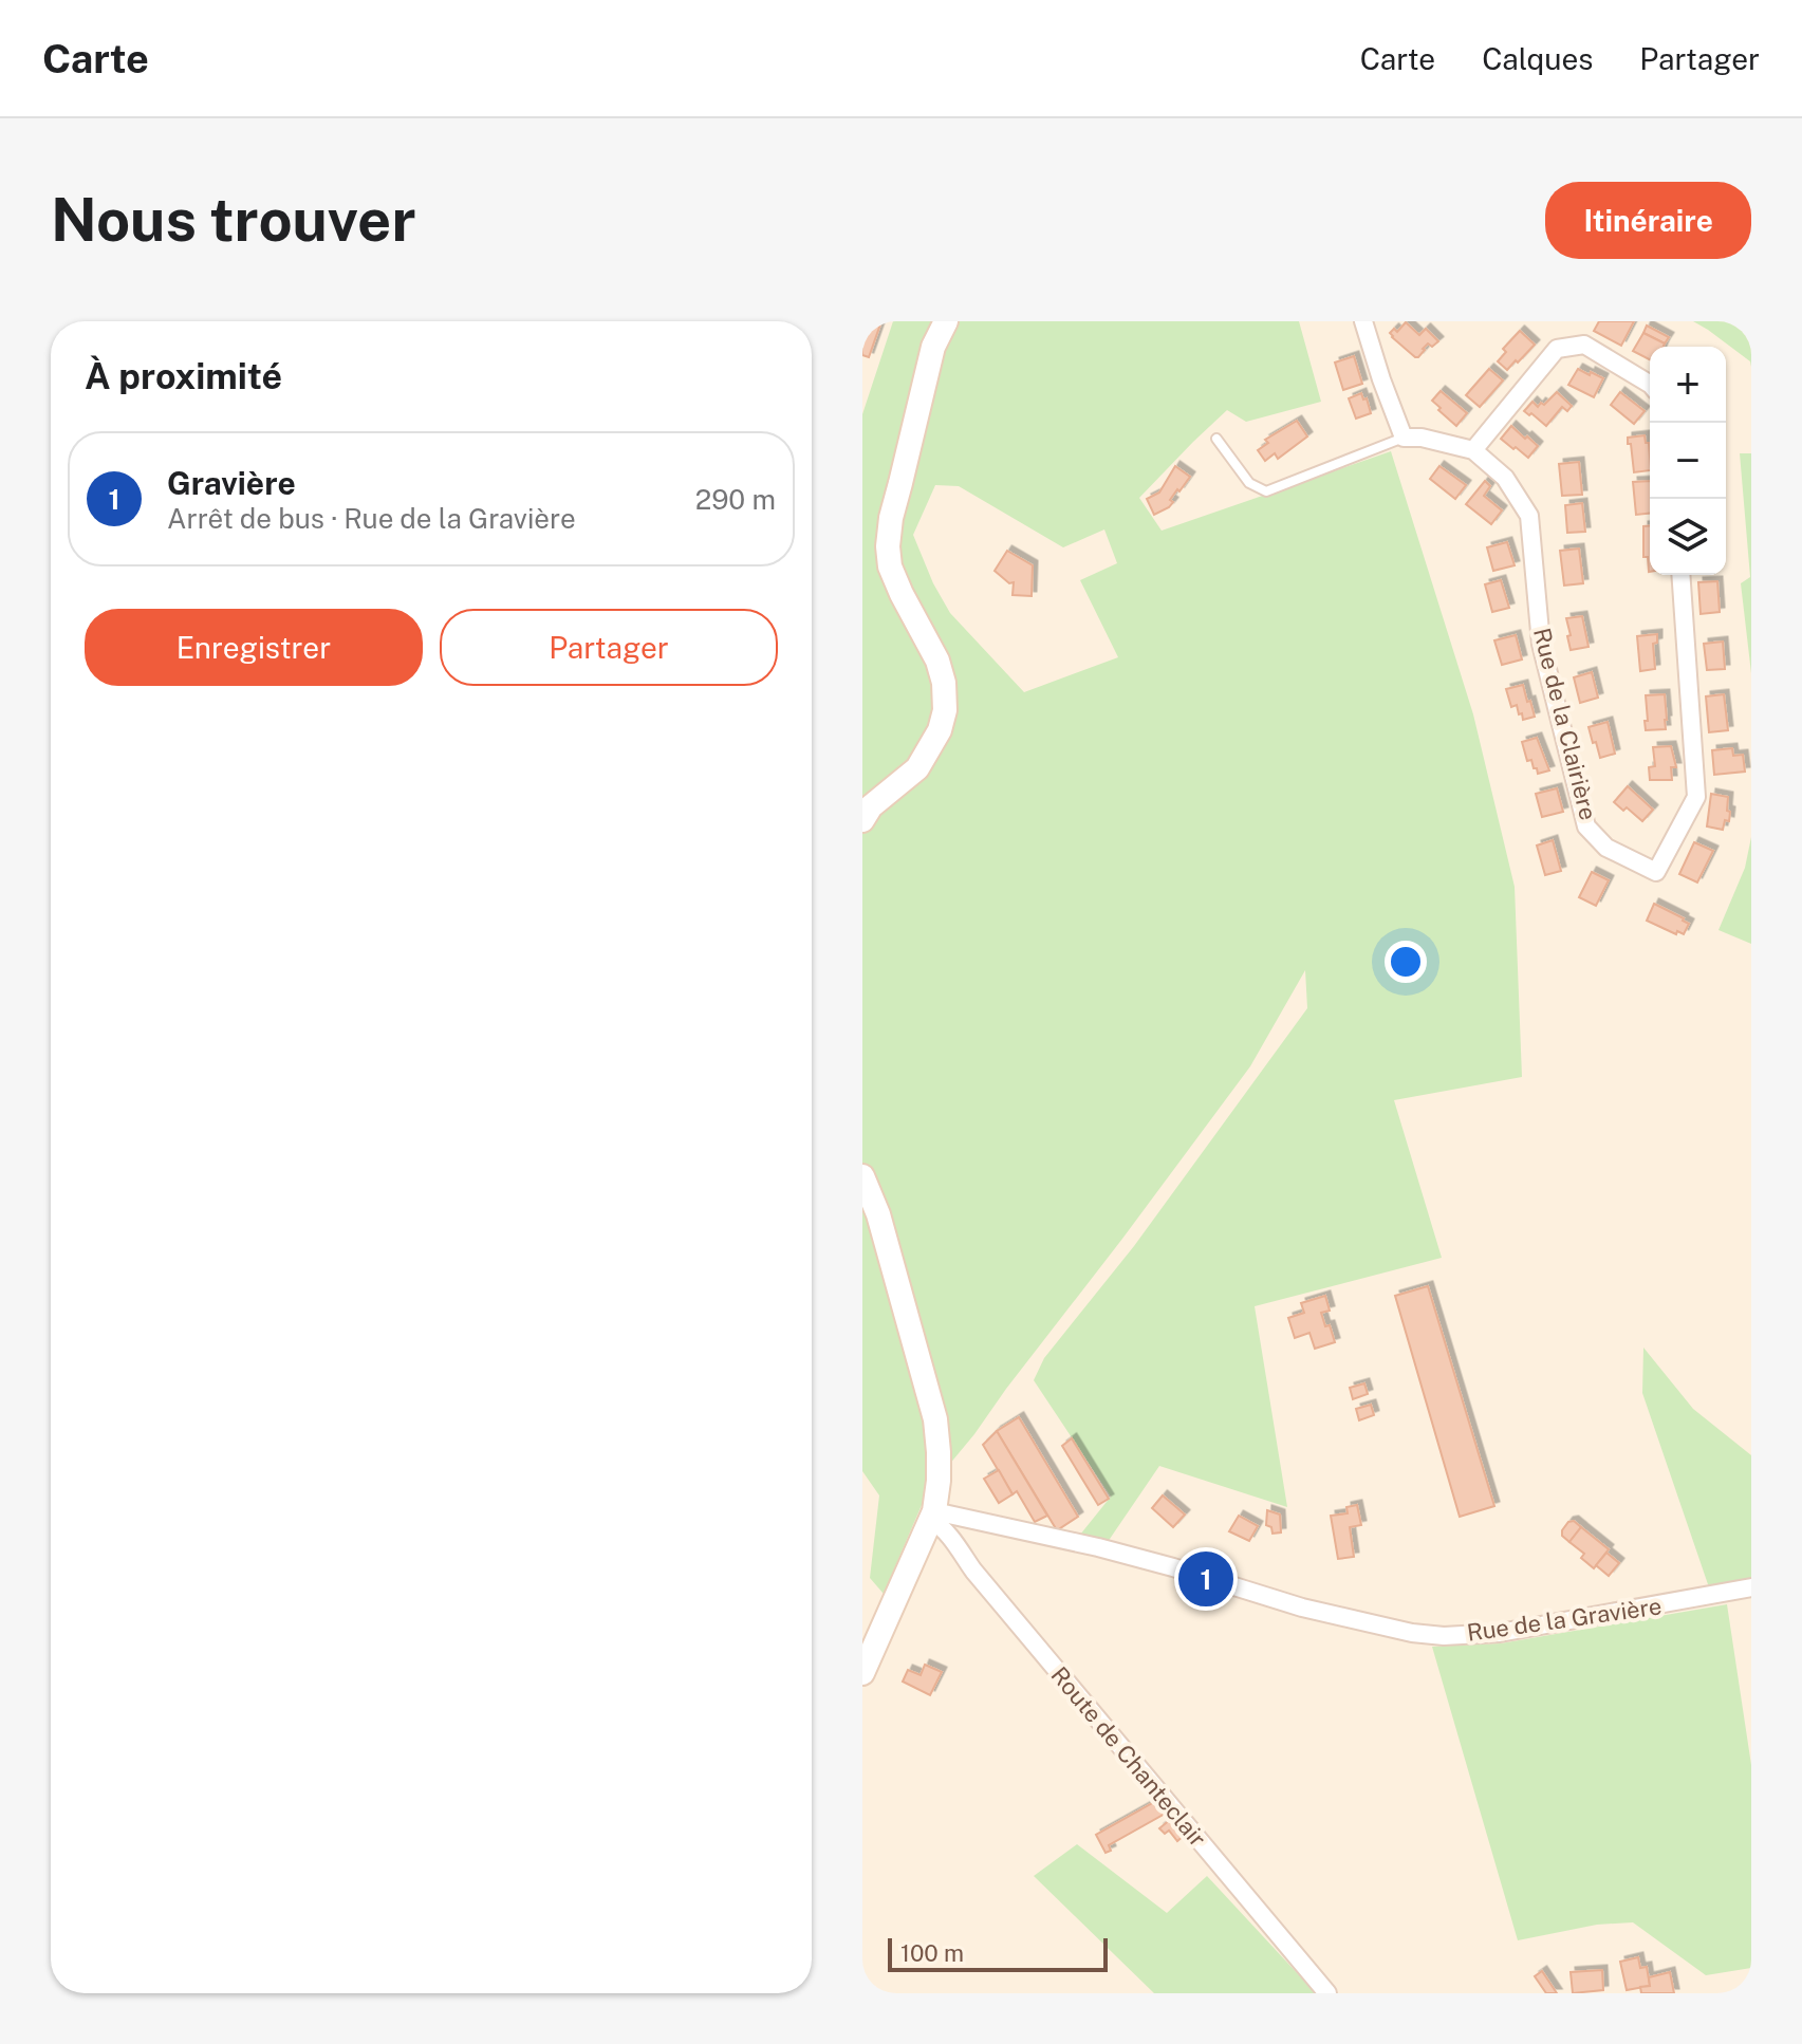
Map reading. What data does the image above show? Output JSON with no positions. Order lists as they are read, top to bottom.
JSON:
{
  "streets": {
    "street": ["Rue de la Clairière", "Rue de la Gravière", "Route de Chanteclair"]
  },
  "crossings": [
    ["Rue de la Gravière", "Route de Chanteclair"]
  ],
  "scale_bar": "100 m",
  "page": {
    "header": "Carte",
    "nav": ["Carte", "Calques", "Partager"],
    "buttons": [
      "Itinéraire",
      ["Enregistrer", "Partager"]
    ],
    "title": "Nous trouver",
    "heading": "À proximité",
    "map_buttons": ["+", "−"],
    "list": [
      {
        "mark": "1",
        "name": "Gravière",
        "note": "Arrêt de bus · Rue de la Gravière",
        "value": "290 m"
      }
    ],
    "pins": "1",
    "scale": "100 m"
  }
}
